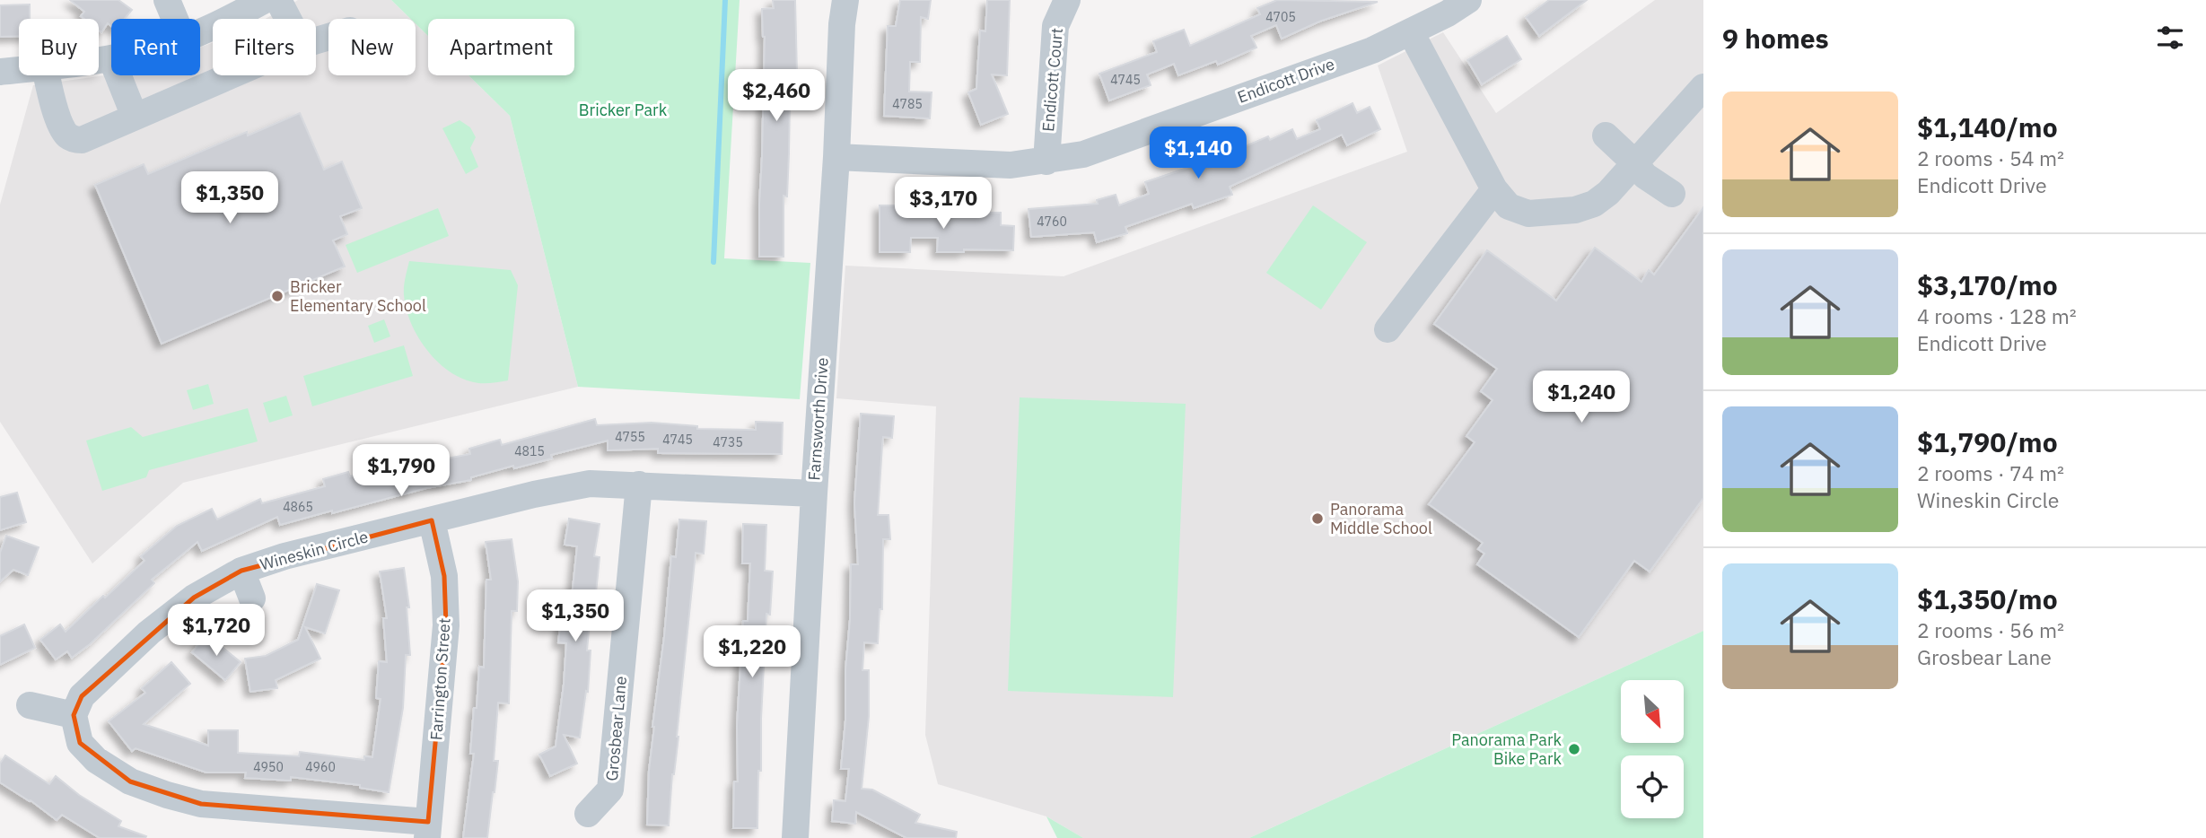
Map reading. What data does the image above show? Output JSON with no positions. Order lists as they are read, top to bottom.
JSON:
{
  "streets": {
    "street": [
      "Endicott Court",
      "Endicott Drive",
      "Farnsworth Drive",
      "Wineskin Circle",
      "Farrington Street",
      "Grosbear Lane"
    ]
  },
  "crossings": [
    ["Endicott Court", "Endicott Drive"],
    ["Endicott Drive", "Farnsworth Drive"],
    ["Farnsworth Drive", "Wineskin Circle"],
    ["Wineskin Circle", "Farrington Street"],
    ["Wineskin Circle", "Grosbear Lane"]
  ],
  "parks": ["Bricker Park"],
  "places": ["Bricker Elementary School", "Panorama Middle School", "Panorama Park Bike Park"],
  "house_numbers": [
    "4705",
    "4745",
    "4785",
    "4760",
    "4755",
    "4745",
    "4735",
    "4815",
    "4865",
    "4950",
    "4960"
  ],
  "north": "bottom right",
  "page": {
    "heading": "9 homes",
    "chip": [
      "Buy",
      "Rent",
      "Filters",
      "New",
      "Apartment"
    ],
    "price": [
      "$2,460",
      "$1,140",
      "$1,350",
      "$3,170",
      "$1,240",
      "$1,790",
      "$1,350",
      "$1,720",
      "$1,220"
    ],
    "list": [
      {
        "name": "$1,140/mo",
        "note": "2 rooms · 54 m² · Endicott Drive"
      },
      {
        "name": "$3,170/mo",
        "note": "4 rooms · 128 m² · Endicott Drive"
      },
      {
        "name": "$1,790/mo",
        "note": "2 rooms · 74 m² · Wineskin Circle"
      },
      {
        "name": "$1,350/mo",
        "note": "2 rooms · 56 m² · Grosbear Lane"
      }
    ]
  }
}
